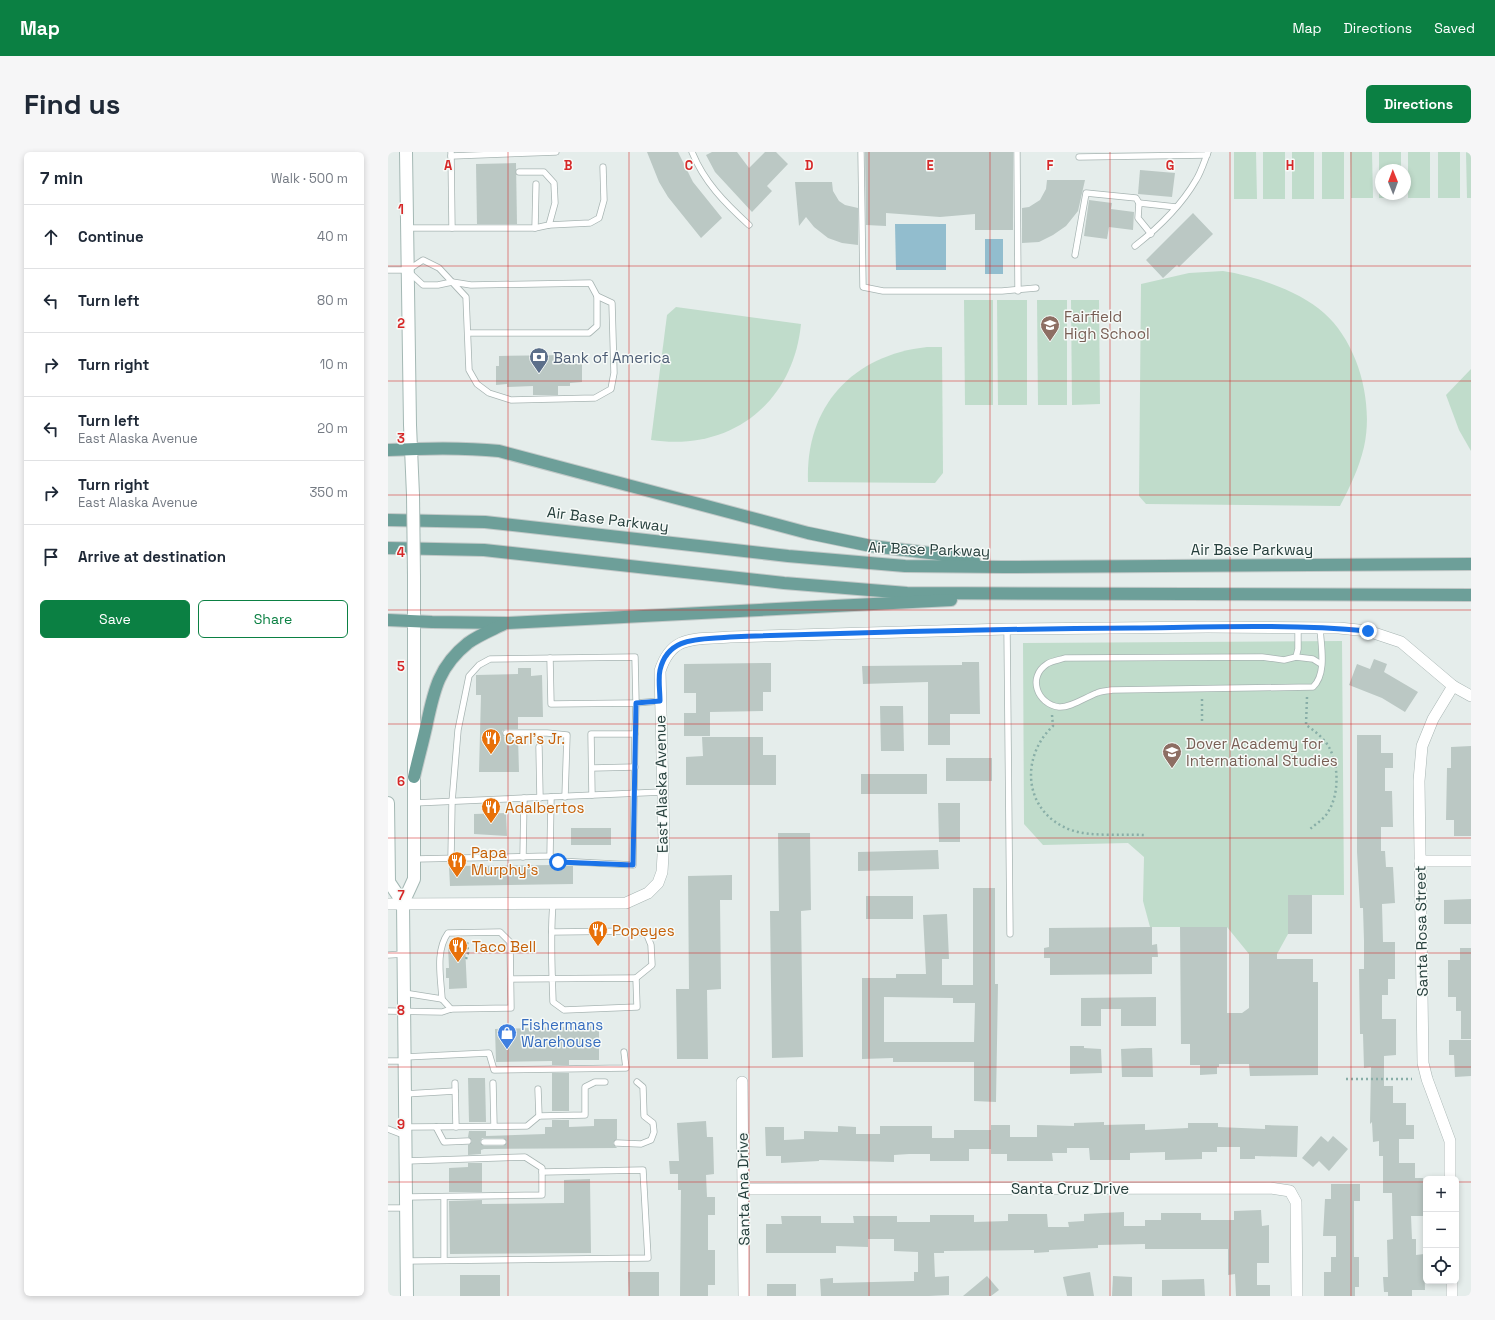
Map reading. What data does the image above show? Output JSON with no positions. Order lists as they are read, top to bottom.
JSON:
{
  "streets": {
    "main road": ["Air Base Parkway"],
    "street": [
      "East Alaska Avenue",
      "Santa Rosa Street",
      "Santa Cruz Drive",
      "Santa Ana Drive"
    ]
  },
  "crossings": [
    ["East Alaska Avenue", "Santa Rosa Street"],
    ["Santa Cruz Drive", "Santa Ana Drive"]
  ],
  "places": {
    "school or university": ["Fairfield High School", "Dover Academy for International Studies"],
    "bank": ["Bank of America"],
    "restaurant": [
      "Carl's Jr.",
      "Adalbertos",
      "Papa Murphy's",
      "Popeyes",
      "Taco Bell"
    ],
    "shop": ["Fishermans Warehouse"]
  },
  "north": "top",
  "page": {
    "header": "Map",
    "nav": ["Map", "Directions", "Saved"],
    "buttons": [
      "Directions",
      ["Save", "Share"]
    ],
    "title": "Find us",
    "heading": ["7 min", "Walk · 500 m"],
    "list": [
      ["Continue", "40 m"],
      ["Turn left", "80 m"],
      ["Turn right", "10 m"],
      ["Turn left", "East Alaska Avenue", "20 m"],
      ["Turn right", "East Alaska Avenue", "350 m"],
      "Arrive at destination"
    ],
    "map_buttons": ["+", "−"]
  },
  "grid": {
    "columns": [
      "A",
      "B",
      "C",
      "D",
      "E",
      "F",
      "G",
      "H"
    ],
    "rows": [
      "1",
      "2",
      "3",
      "4",
      "5",
      "6",
      "7",
      "8",
      "9"
    ]
  }
}
